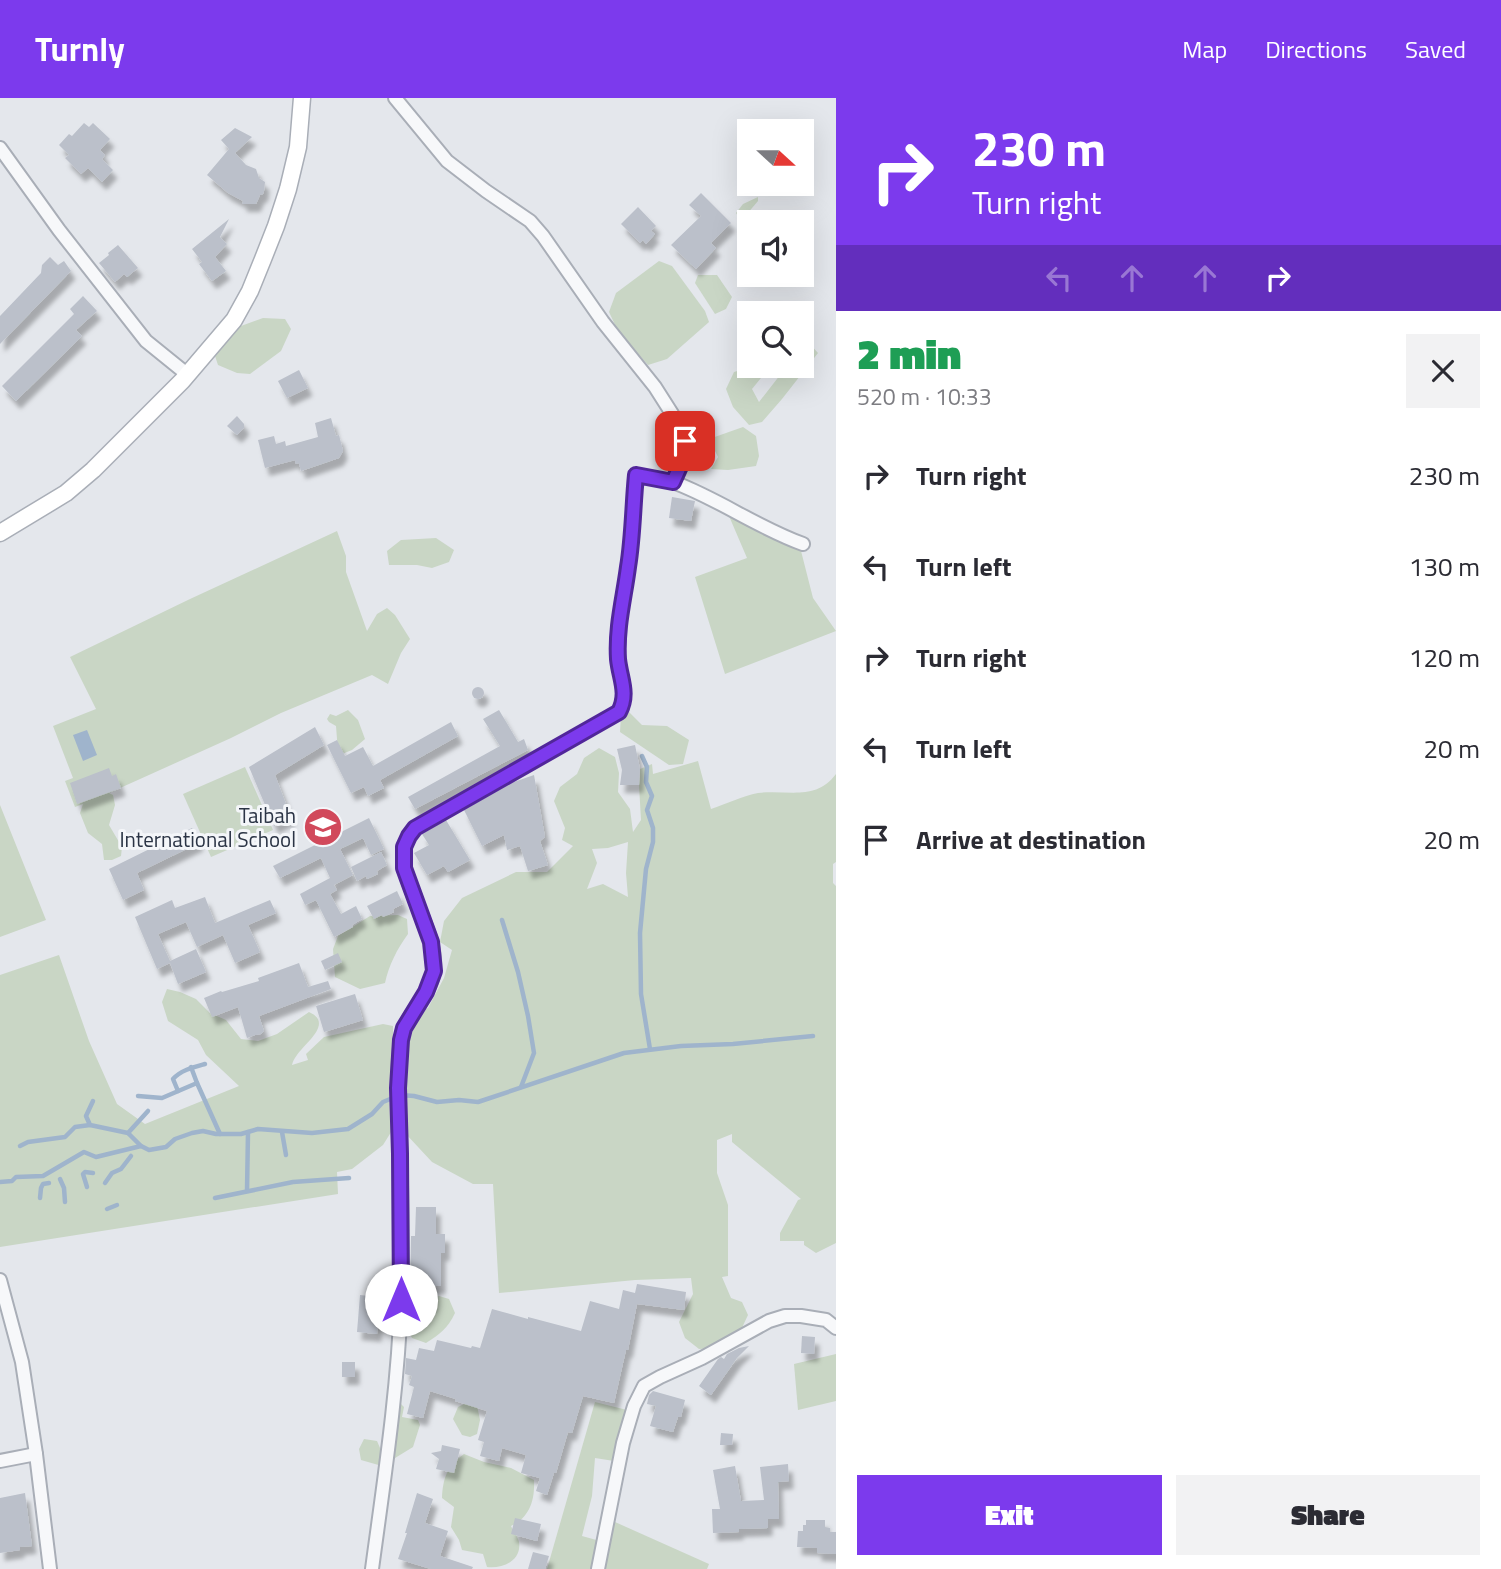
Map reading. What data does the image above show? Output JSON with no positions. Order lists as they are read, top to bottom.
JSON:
{
  "places": {
    "school or university": ["Taibah International School"]
  },
  "north": "right",
  "page": {
    "header": "Turnly",
    "nav": ["Map", "Directions", "Saved"],
    "turn": ["230 m", "Turn right"],
    "heading": ["2 min", "520 m · 10:33"],
    "list": [
      {
        "name": "Turn right",
        "value": "230 m"
      },
      {
        "name": "Turn left",
        "value": "130 m"
      },
      {
        "name": "Turn right",
        "value": "120 m"
      },
      {
        "name": "Turn left",
        "value": "20 m"
      },
      {
        "name": "Arrive at destination",
        "value": "20 m"
      }
    ],
    "buttons": ["Exit", "Share"]
  }
}
